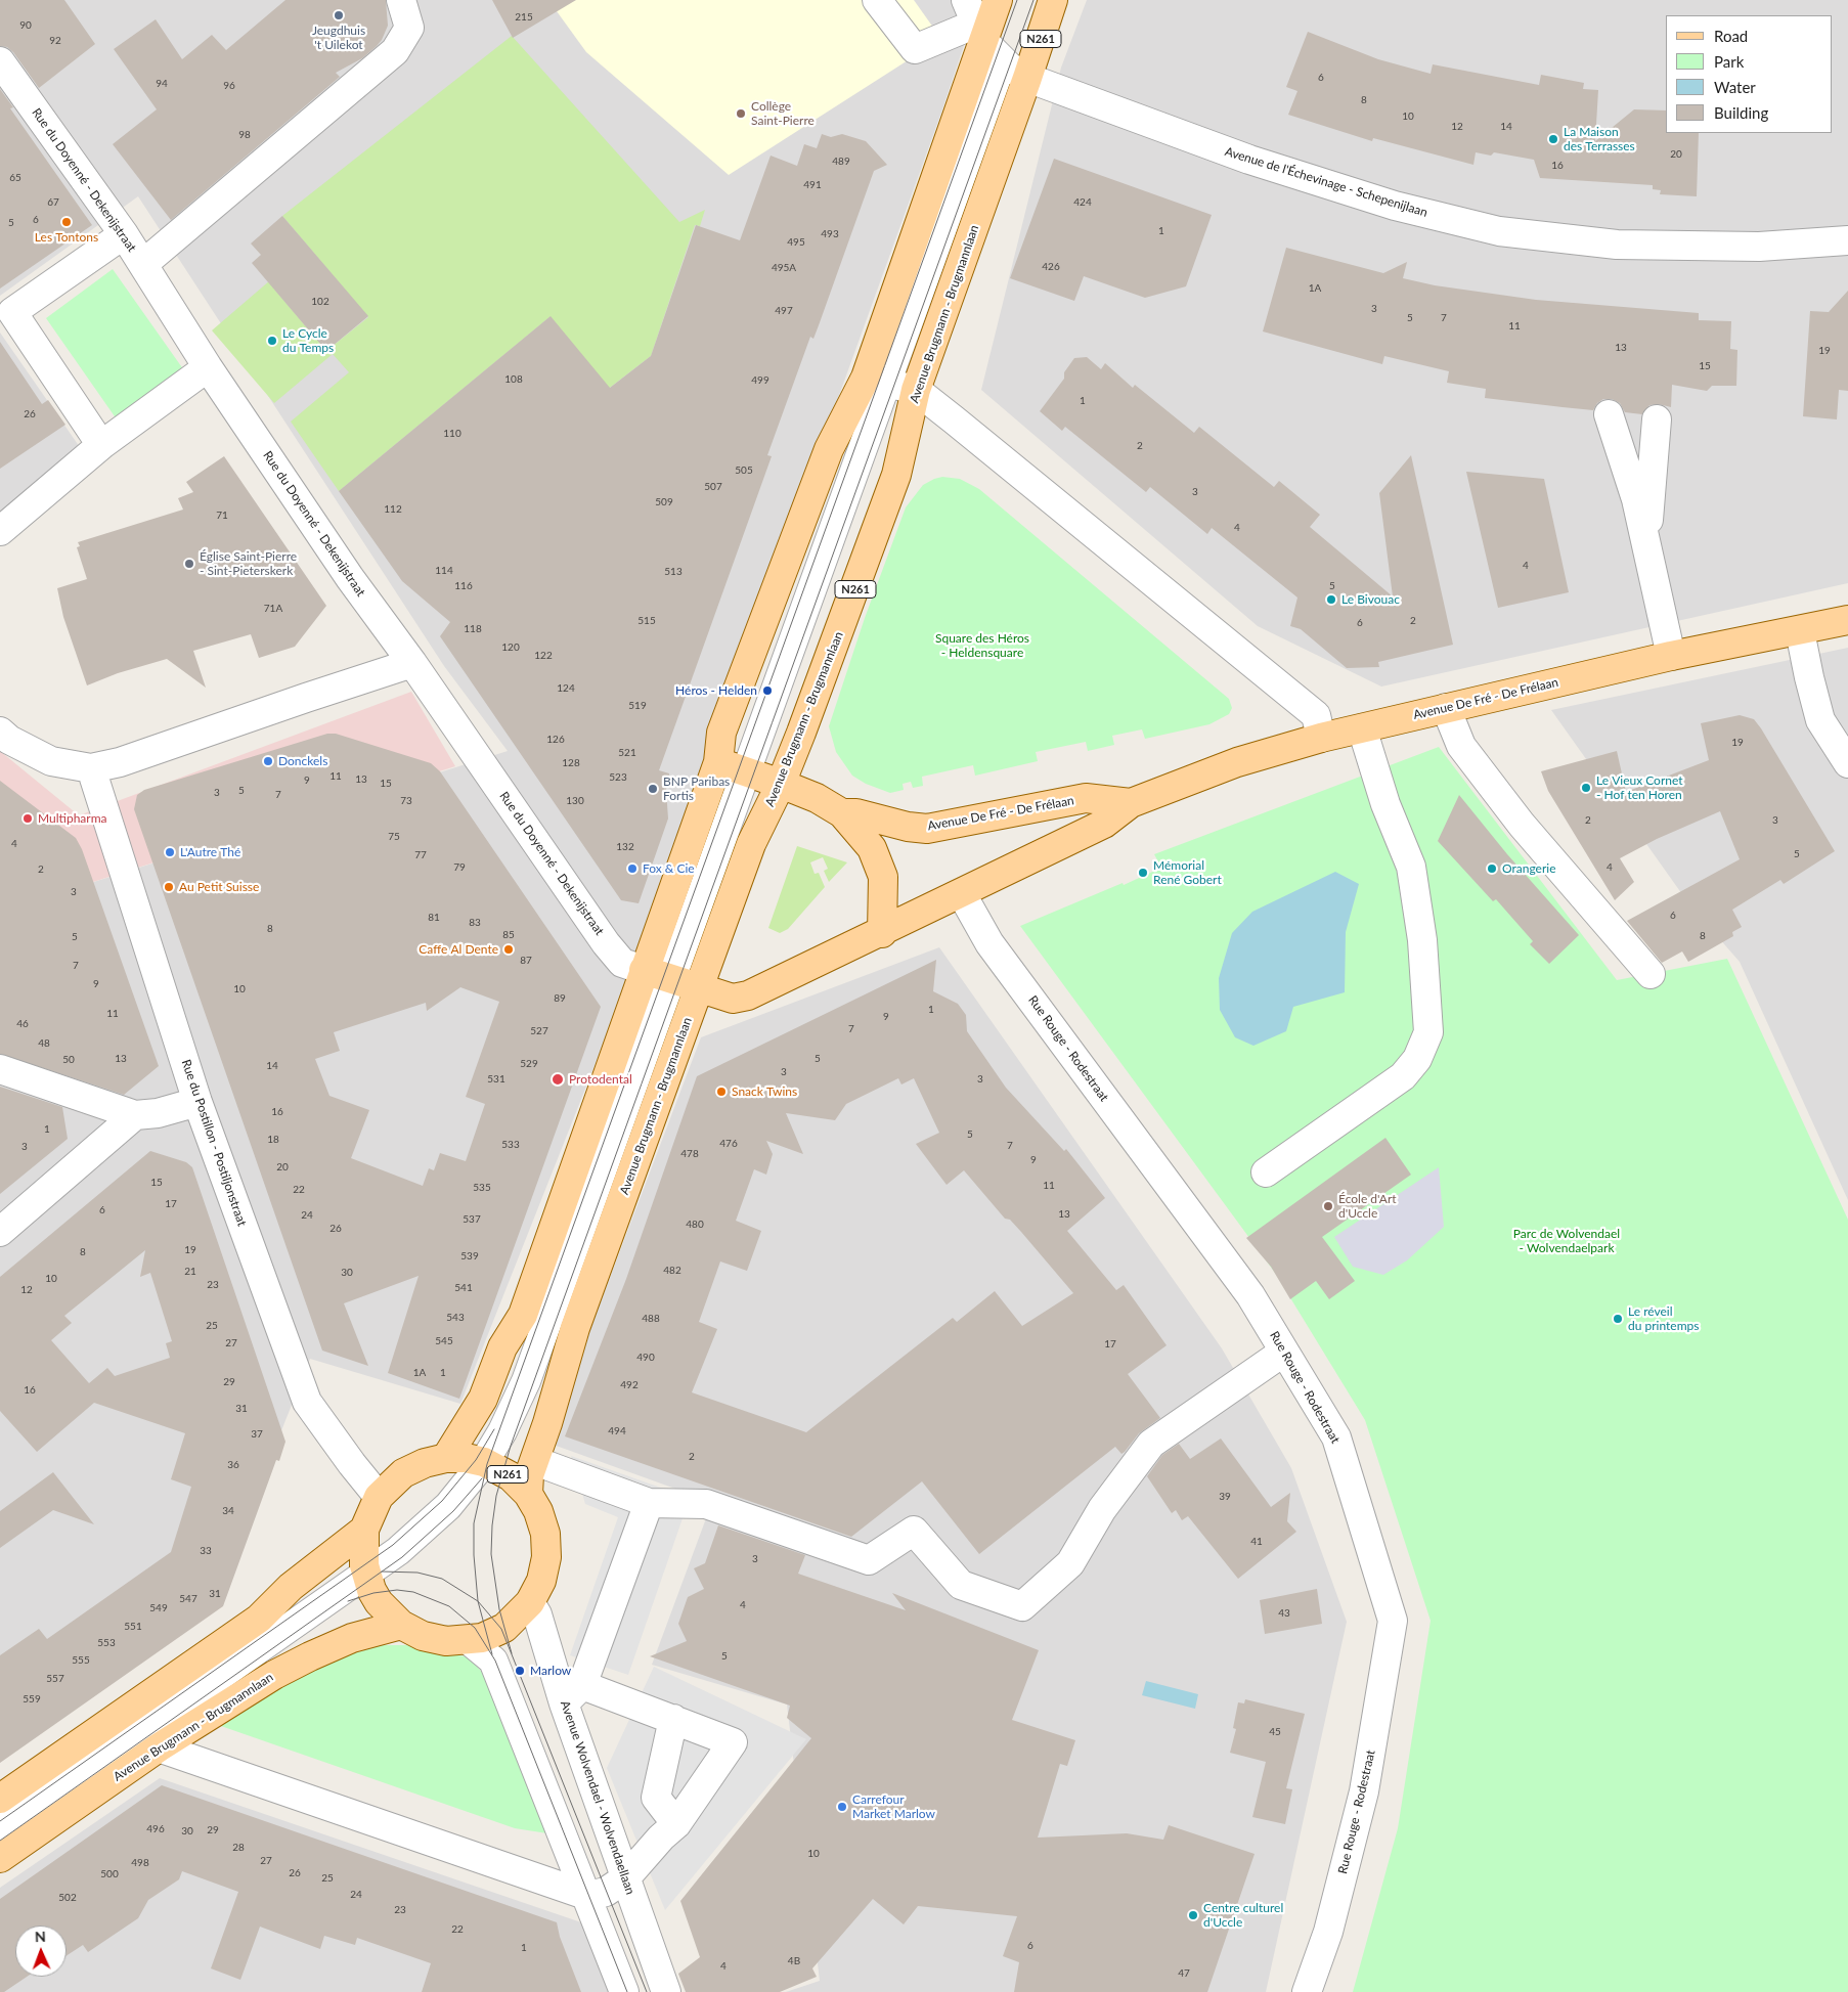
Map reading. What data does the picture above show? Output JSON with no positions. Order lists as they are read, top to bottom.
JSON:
{
  "streets": {
    "main road": ["N261", "Avenue Brugmann - Brugmannlaan", "Avenue De Fré - De Frélaan"],
    "street": [
      "Rue du Doyenné - Dekenijstraat",
      "Avenue de l'Échevinage - Schepenijlaan",
      "Rue Rouge - Rodestraat",
      "Rue du Postillon - Postiljonstraat",
      "Avenue Wolvendael - Wolvendaellaan"
    ]
  },
  "crossings": [
    ["N261", "Avenue Brugmann - Brugmannlaan"],
    ["N261", "Rue du Postillon - Postiljonstraat"],
    ["N261", "Avenue Wolvendael - Wolvendaellaan"],
    ["Rue du Doyenné - Dekenijstraat", "Avenue De Fré - De Frélaan"],
    ["Avenue de l'Échevinage - Schepenijlaan", "Avenue Brugmann - Brugmannlaan"],
    ["Avenue Brugmann - Brugmannlaan", "Avenue De Fré - De Frélaan"],
    ["Avenue De Fré - De Frélaan", "Rue Rouge - Rodestraat"]
  ],
  "parks": ["Square des Héros - Heldensquare", "Parc de Wolvendael - Wolvendaelpark"],
  "places": [
    "Jeugdhuis 't Uilekot",
    "Collège Saint-Pierre",
    "La Maison des Terrasses",
    "Les Tontons",
    "Le Cycle du Temps",
    "Église Saint-Pierre - Sint-Pieterskerk",
    "Le Bivouac",
    "Héros - Helden",
    "Donckels",
    "Le Vieux Cornet - Hof ten Horen",
    "BNP Paribas Fortis",
    "Multipharma",
    "L'Autre Thé",
    "Fox & Cie",
    "Orangerie",
    "Mémorial René Gobert",
    "Au Petit Suisse",
    "Caffe Al Dente",
    "Protodental",
    "Snack Twins",
    "École d'Art d'Uccle",
    "Le réveil du printemps",
    "Marlow",
    "Carrefour Market Marlow",
    "Centre culturel d'Uccle"
  ],
  "house_numbers": [
    "215",
    "90",
    "92",
    "6",
    "94",
    "96",
    "8",
    "10",
    "12",
    "14",
    "98",
    "20",
    "489",
    "16",
    "65",
    "491",
    "67",
    "424",
    "6",
    "5",
    "1",
    "493",
    "495",
    "426",
    "495A",
    "1A",
    "102",
    "3",
    "497",
    "5",
    "7",
    "11",
    "13",
    "19",
    "15",
    "108",
    "499",
    "1",
    "26",
    "110",
    "2",
    "505",
    "507",
    "3",
    "509",
    "112",
    "71",
    "4",
    "4",
    "114",
    "513",
    "116",
    "5",
    "71A",
    "515",
    "2",
    "6",
    "118",
    "120",
    "122",
    "124",
    "519",
    "126",
    "19",
    "521",
    "128",
    "11",
    "523",
    "13",
    "9",
    "15",
    "5",
    "3",
    "7",
    "73",
    "130",
    "2",
    "3",
    "75",
    "4",
    "132",
    "5",
    "77",
    "79",
    "4",
    "2",
    "3",
    "6",
    "81",
    "83",
    "8",
    "85",
    "8",
    "5",
    "87",
    "7",
    "9",
    "10",
    "89",
    "1",
    "11",
    "9",
    "46",
    "7",
    "527",
    "48",
    "13",
    "5",
    "50",
    "529",
    "14",
    "3",
    "531",
    "3",
    "16",
    "1",
    "5",
    "18",
    "476",
    "533",
    "7",
    "3",
    "478",
    "9",
    "20",
    "15",
    "11",
    "535",
    "22",
    "17",
    "6",
    "13",
    "24",
    "537",
    "480",
    "26",
    "19",
    "8",
    "539",
    "482",
    "21",
    "30",
    "10",
    "23",
    "541",
    "12",
    "543",
    "488",
    "25",
    "545",
    "27",
    "17",
    "490",
    "1A",
    "1",
    "29",
    "492",
    "16",
    "31",
    "494",
    "37",
    "2",
    "36",
    "39",
    "34",
    "41",
    "33",
    "3",
    "31",
    "547",
    "4",
    "549",
    "43",
    "551",
    "553",
    "5",
    "555",
    "557",
    "559",
    "45",
    "496",
    "29",
    "30",
    "28",
    "10",
    "27",
    "498",
    "26",
    "500",
    "25",
    "24",
    "502",
    "23",
    "22",
    "6",
    "1",
    "4B",
    "4",
    "47"
  ],
  "legend": [
    "Road",
    "Park",
    "Water",
    "Building"
  ],
  "north": "top"
}
